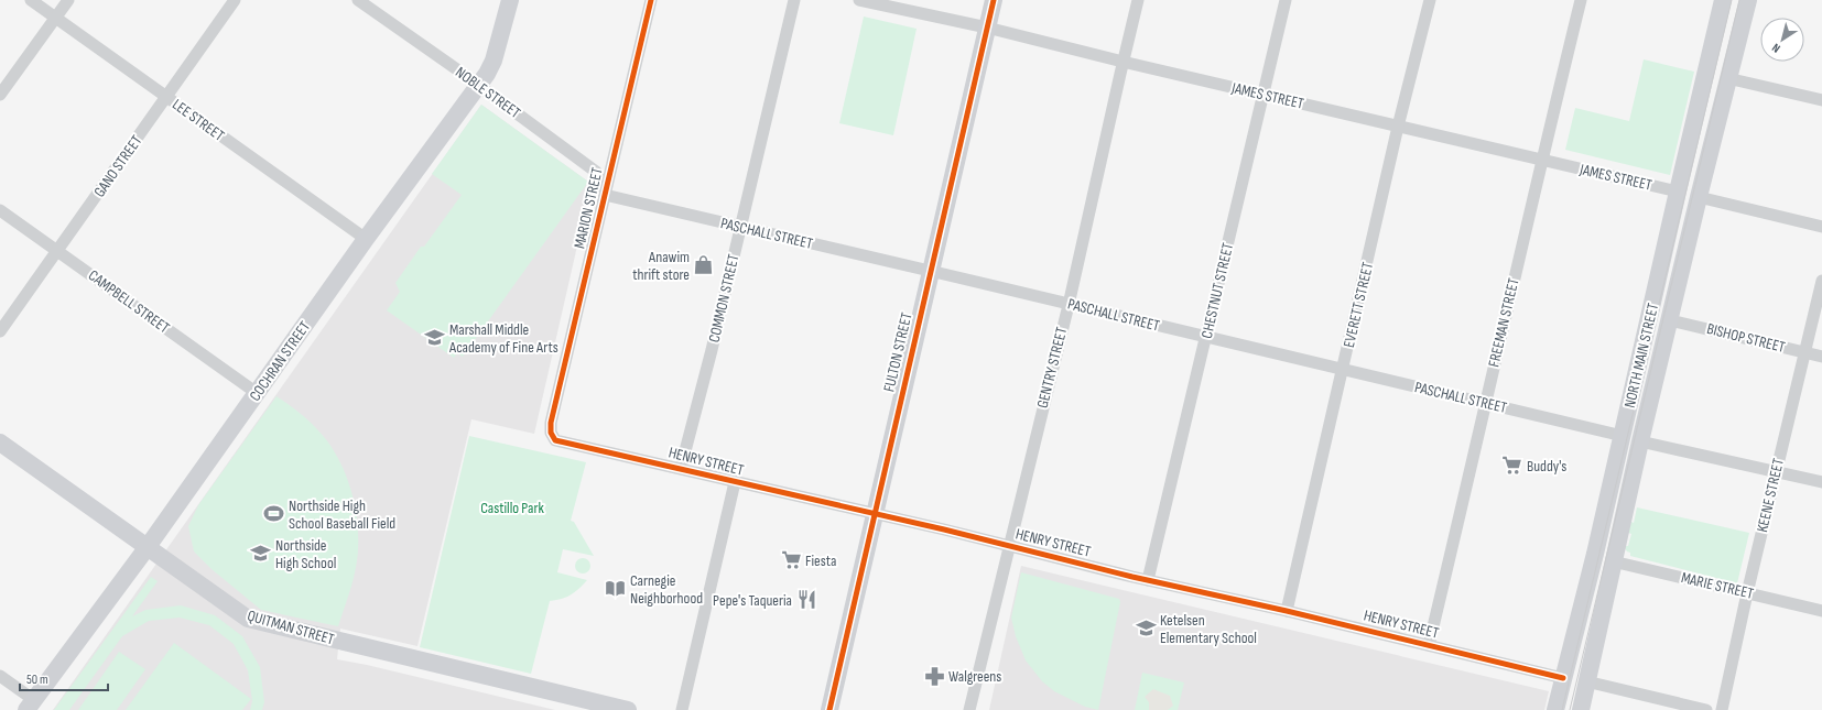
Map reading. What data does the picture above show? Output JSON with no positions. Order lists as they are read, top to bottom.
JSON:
{
  "streets": {
    "main road": [
      "FULTON STREET",
      "NORTH MAIN STREET",
      "COCHRAN STREET",
      "QUITMAN STREET"
    ],
    "street": [
      "NOBLE STREET",
      "JAMES STREET",
      "LEE STREET",
      "GANO STREET",
      "MARION STREET",
      "PASCHALL STREET",
      "CHESTNUT STREET",
      "COMMON STREET",
      "CAMPBELL STREET",
      "EVERETT STREET",
      "FREEMAN STREET",
      "BISHOP STREET",
      "GENTRY STREET",
      "HENRY STREET",
      "KEENE STREET",
      "MARIE STREET"
    ]
  },
  "crossings": [
    ["NOBLE STREET", "MARION STREET"],
    ["NOBLE STREET", "PASCHALL STREET"],
    ["NOBLE STREET", "COCHRAN STREET"],
    ["JAMES STREET", "CHESTNUT STREET"],
    ["JAMES STREET", "EVERETT STREET"],
    ["JAMES STREET", "FREEMAN STREET"],
    ["JAMES STREET", "FULTON STREET"],
    ["JAMES STREET", "NORTH MAIN STREET"],
    ["JAMES STREET", "GENTRY STREET"],
    ["LEE STREET", "GANO STREET"],
    ["LEE STREET", "COCHRAN STREET"],
    ["GANO STREET", "CAMPBELL STREET"],
    ["MARION STREET", "PASCHALL STREET"],
    ["MARION STREET", "HENRY STREET"],
    ["PASCHALL STREET", "CHESTNUT STREET"],
    ["PASCHALL STREET", "COMMON STREET"],
    ["PASCHALL STREET", "EVERETT STREET"],
    ["PASCHALL STREET", "FREEMAN STREET"],
    ["PASCHALL STREET", "FULTON STREET"],
    ["PASCHALL STREET", "NORTH MAIN STREET"],
    ["PASCHALL STREET", "GENTRY STREET"],
    ["CHESTNUT STREET", "HENRY STREET"],
    ["COMMON STREET", "HENRY STREET"],
    ["CAMPBELL STREET", "COCHRAN STREET"],
    ["EVERETT STREET", "HENRY STREET"],
    ["FREEMAN STREET", "HENRY STREET"],
    ["BISHOP STREET", "NORTH MAIN STREET"],
    ["BISHOP STREET", "KEENE STREET"],
    ["FULTON STREET", "HENRY STREET"],
    ["NORTH MAIN STREET", "HENRY STREET"],
    ["NORTH MAIN STREET", "MARIE STREET"],
    ["COCHRAN STREET", "QUITMAN STREET"],
    ["GENTRY STREET", "HENRY STREET"],
    ["KEENE STREET", "MARIE STREET"]
  ],
  "parks": ["Castillo Park"],
  "places": {
    "shop": ["Anawim thrift store"],
    "school or university": ["Marshall Middle Academy of Fine Arts", "Northside High School", "Ketelsen Elementary School"],
    "supermarket": ["Buddy's", "Fiesta"],
    "sports": ["Northside High School Baseball Field"],
    "library": ["Carnegie Neighborhood"],
    "restaurant": ["Pepe's Taqueria"],
    "pharmacy": ["Walgreens"]
  },
  "scale_bar": "50 m",
  "north": "bottom left"
}
